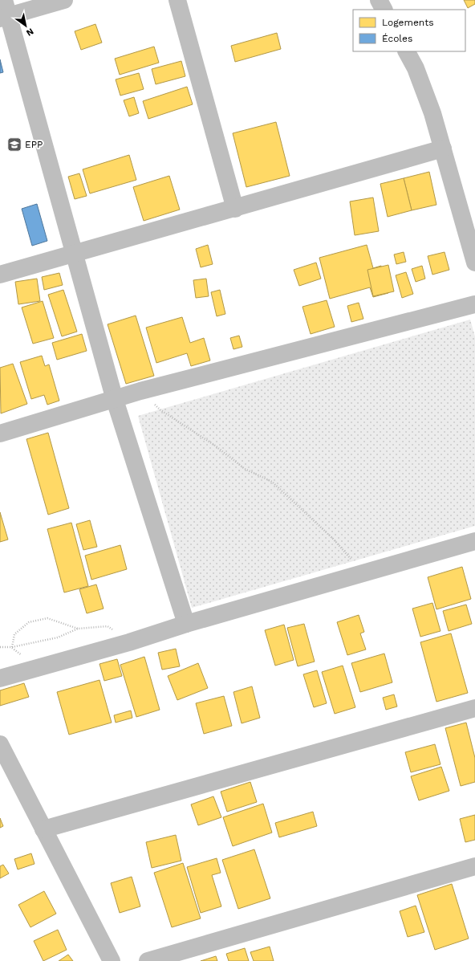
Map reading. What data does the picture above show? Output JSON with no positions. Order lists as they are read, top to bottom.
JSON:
{
  "places": {
    "school or university": ["EPP"]
  },
  "legend": ["Logements", "Écoles"],
  "north": "bottom right"
}
